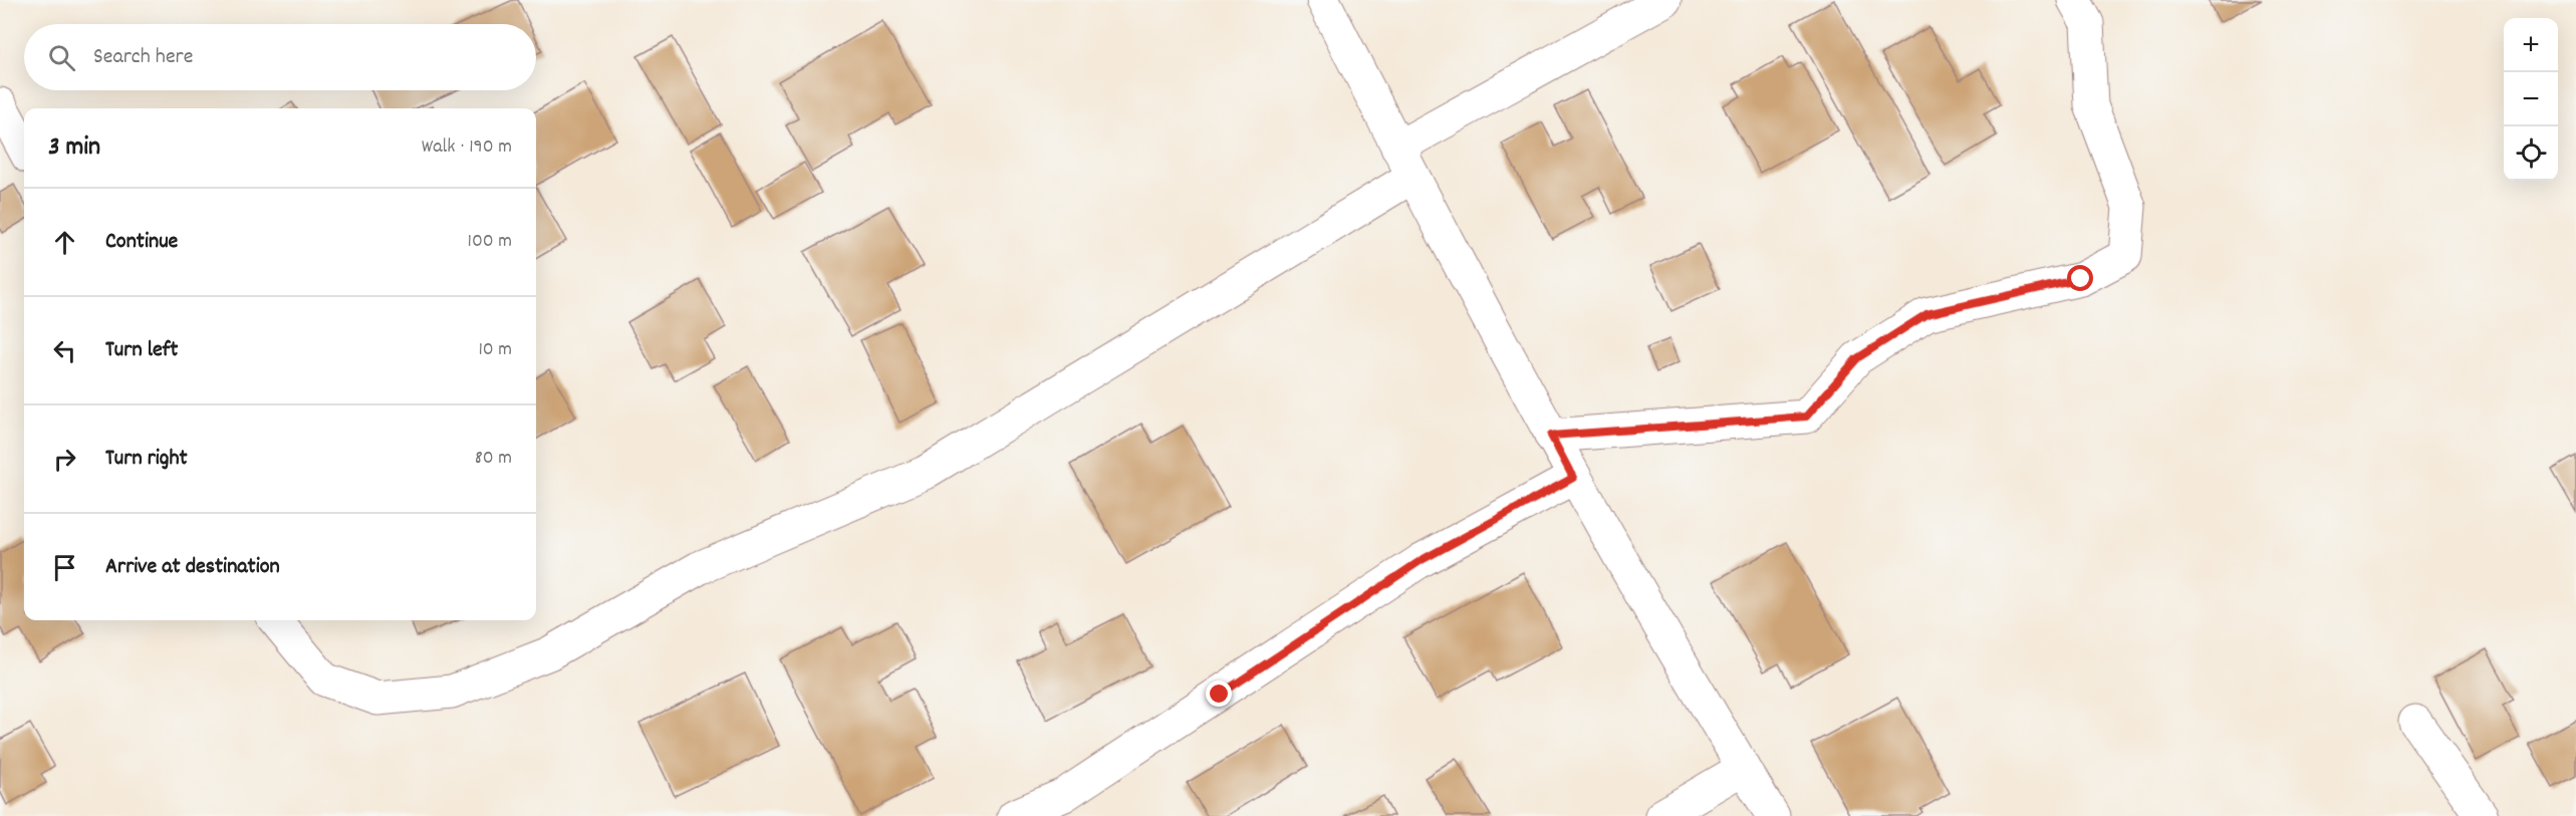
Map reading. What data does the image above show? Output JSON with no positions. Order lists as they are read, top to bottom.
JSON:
{
  "page": {
    "map_buttons": ["+", "−"],
    "search": "Search here",
    "heading": ["3 min", "Walk · 190 m"],
    "list": [
      ["Continue", "100 m"],
      ["Turn left", "10 m"],
      ["Turn right", "80 m"],
      "Arrive at destination"
    ]
  }
}
